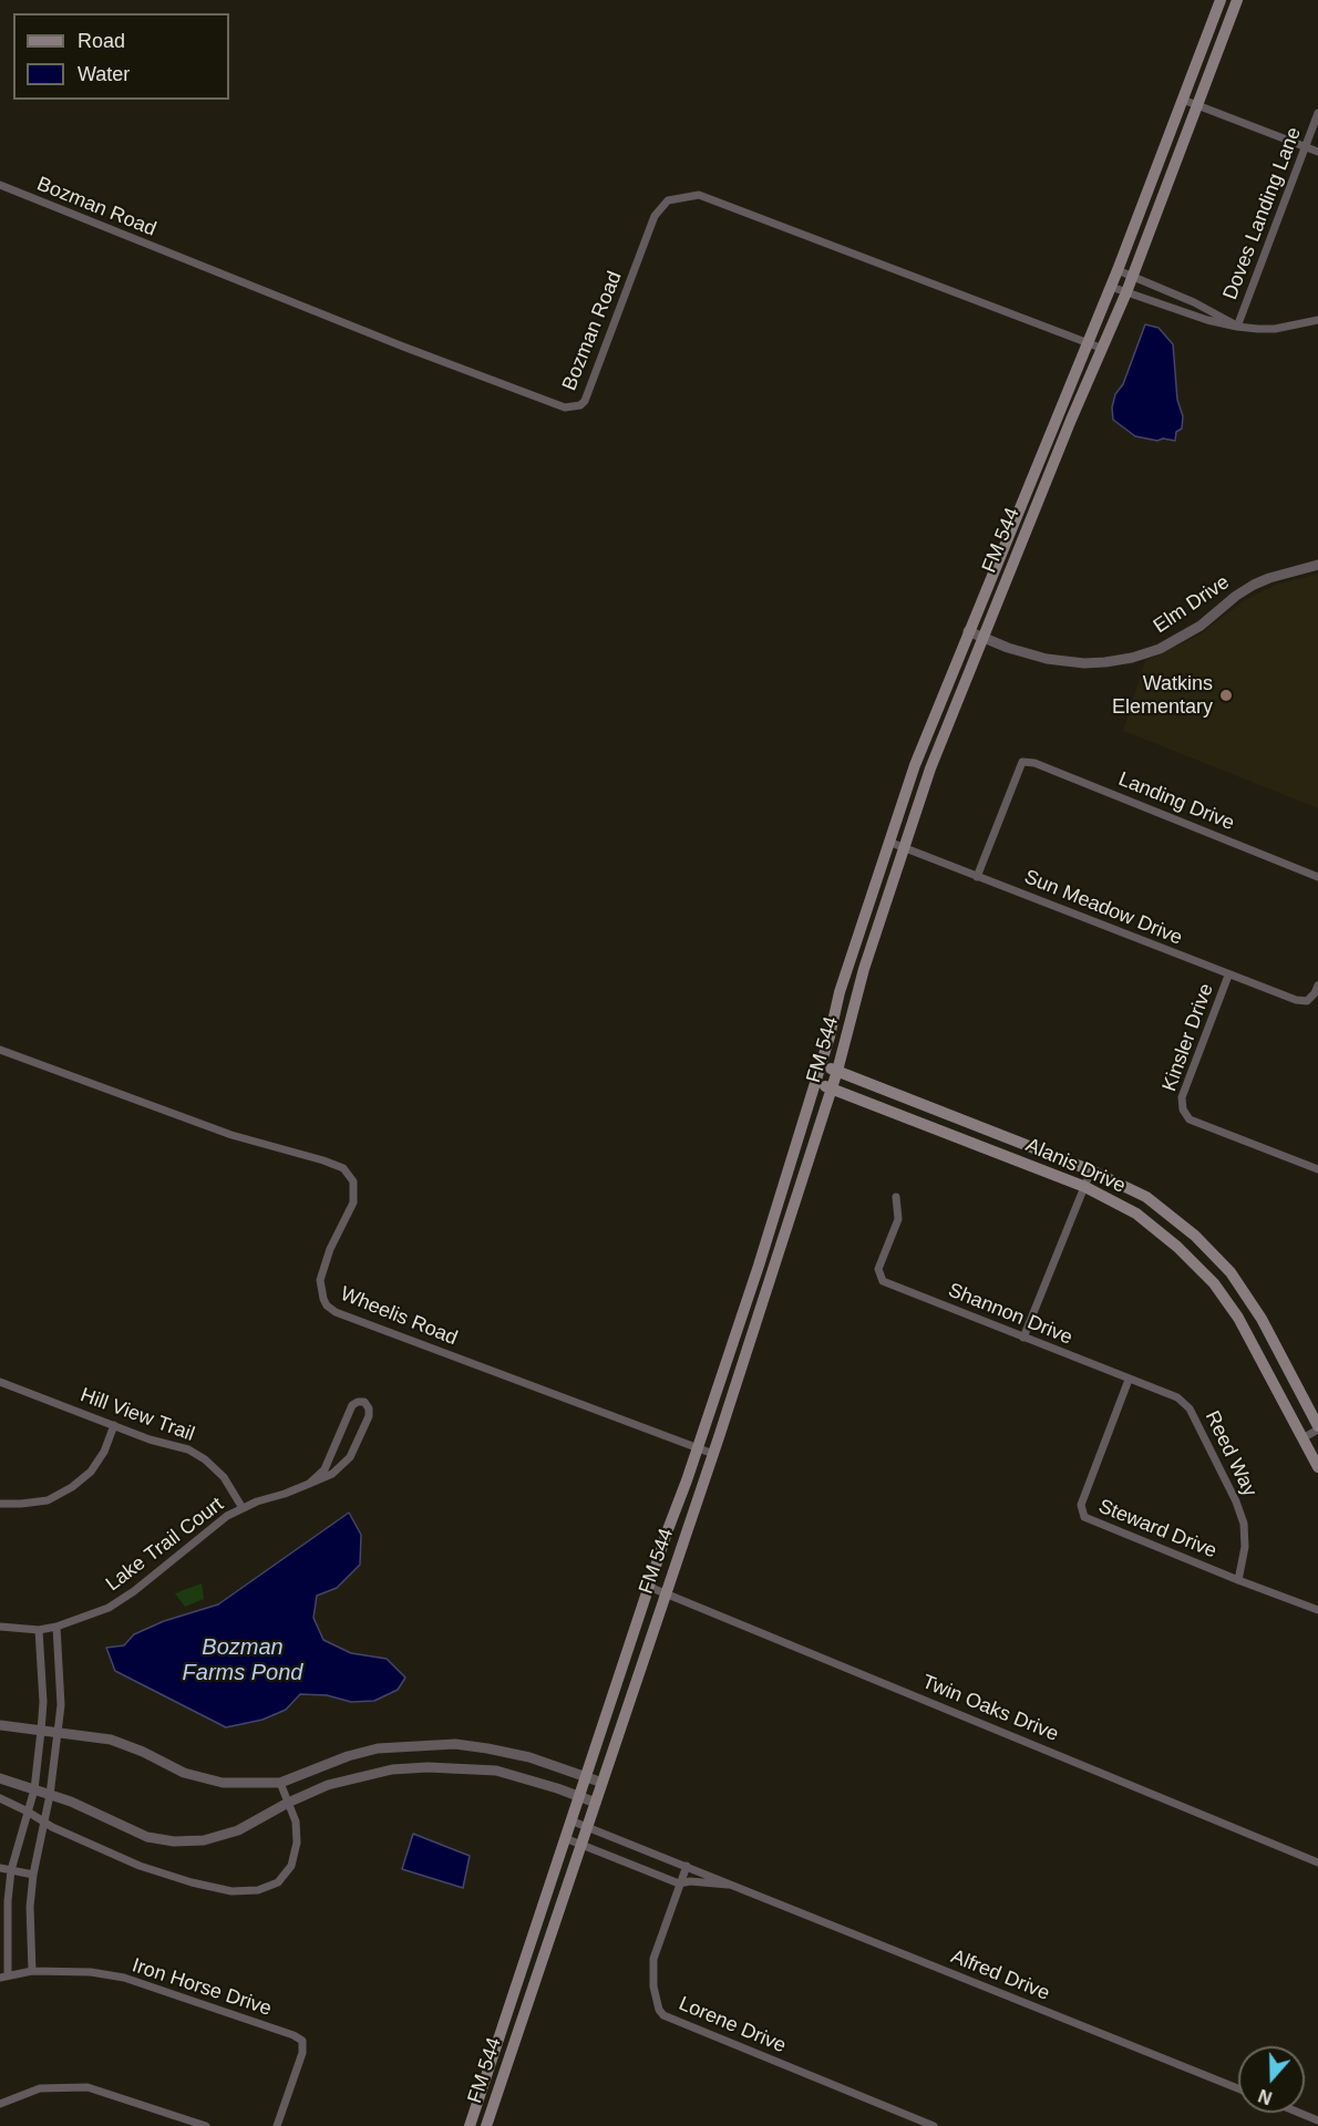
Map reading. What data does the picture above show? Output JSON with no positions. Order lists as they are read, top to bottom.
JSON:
{
  "streets": {
    "main road": ["FM 544", "Alanis Drive"],
    "street": [
      "Bozman Road",
      "Doves Landing Lane",
      "Elm Drive",
      "Landing Drive",
      "Sun Meadow Drive",
      "Kinsler Drive",
      "Shannon Drive",
      "Wheelis Road",
      "Hill View Trail",
      "Reed Way",
      "Steward Drive",
      "Lake Trail Court",
      "Twin Oaks Drive",
      "Alfred Drive",
      "Iron Horse Drive",
      "Lorene Drive"
    ]
  },
  "crossings": [
    ["Bozman Road", "FM 544"],
    ["FM 544", "Elm Drive"],
    ["FM 544", "Sun Meadow Drive"],
    ["FM 544", "Alanis Drive"],
    ["FM 544", "Wheelis Road"],
    ["FM 544", "Twin Oaks Drive"],
    ["FM 544", "Alfred Drive"],
    ["Landing Drive", "Sun Meadow Drive"],
    ["Sun Meadow Drive", "Kinsler Drive"],
    ["Shannon Drive", "Reed Way"],
    ["Shannon Drive", "Steward Drive"],
    ["Hill View Trail", "Lake Trail Court"],
    ["Reed Way", "Steward Drive"],
    ["Alfred Drive", "Lorene Drive"]
  ],
  "water": ["Bozman Farms Pond"],
  "places": ["Watkins Elementary"],
  "legend": ["Road", "Water"],
  "north": "bottom"
}
